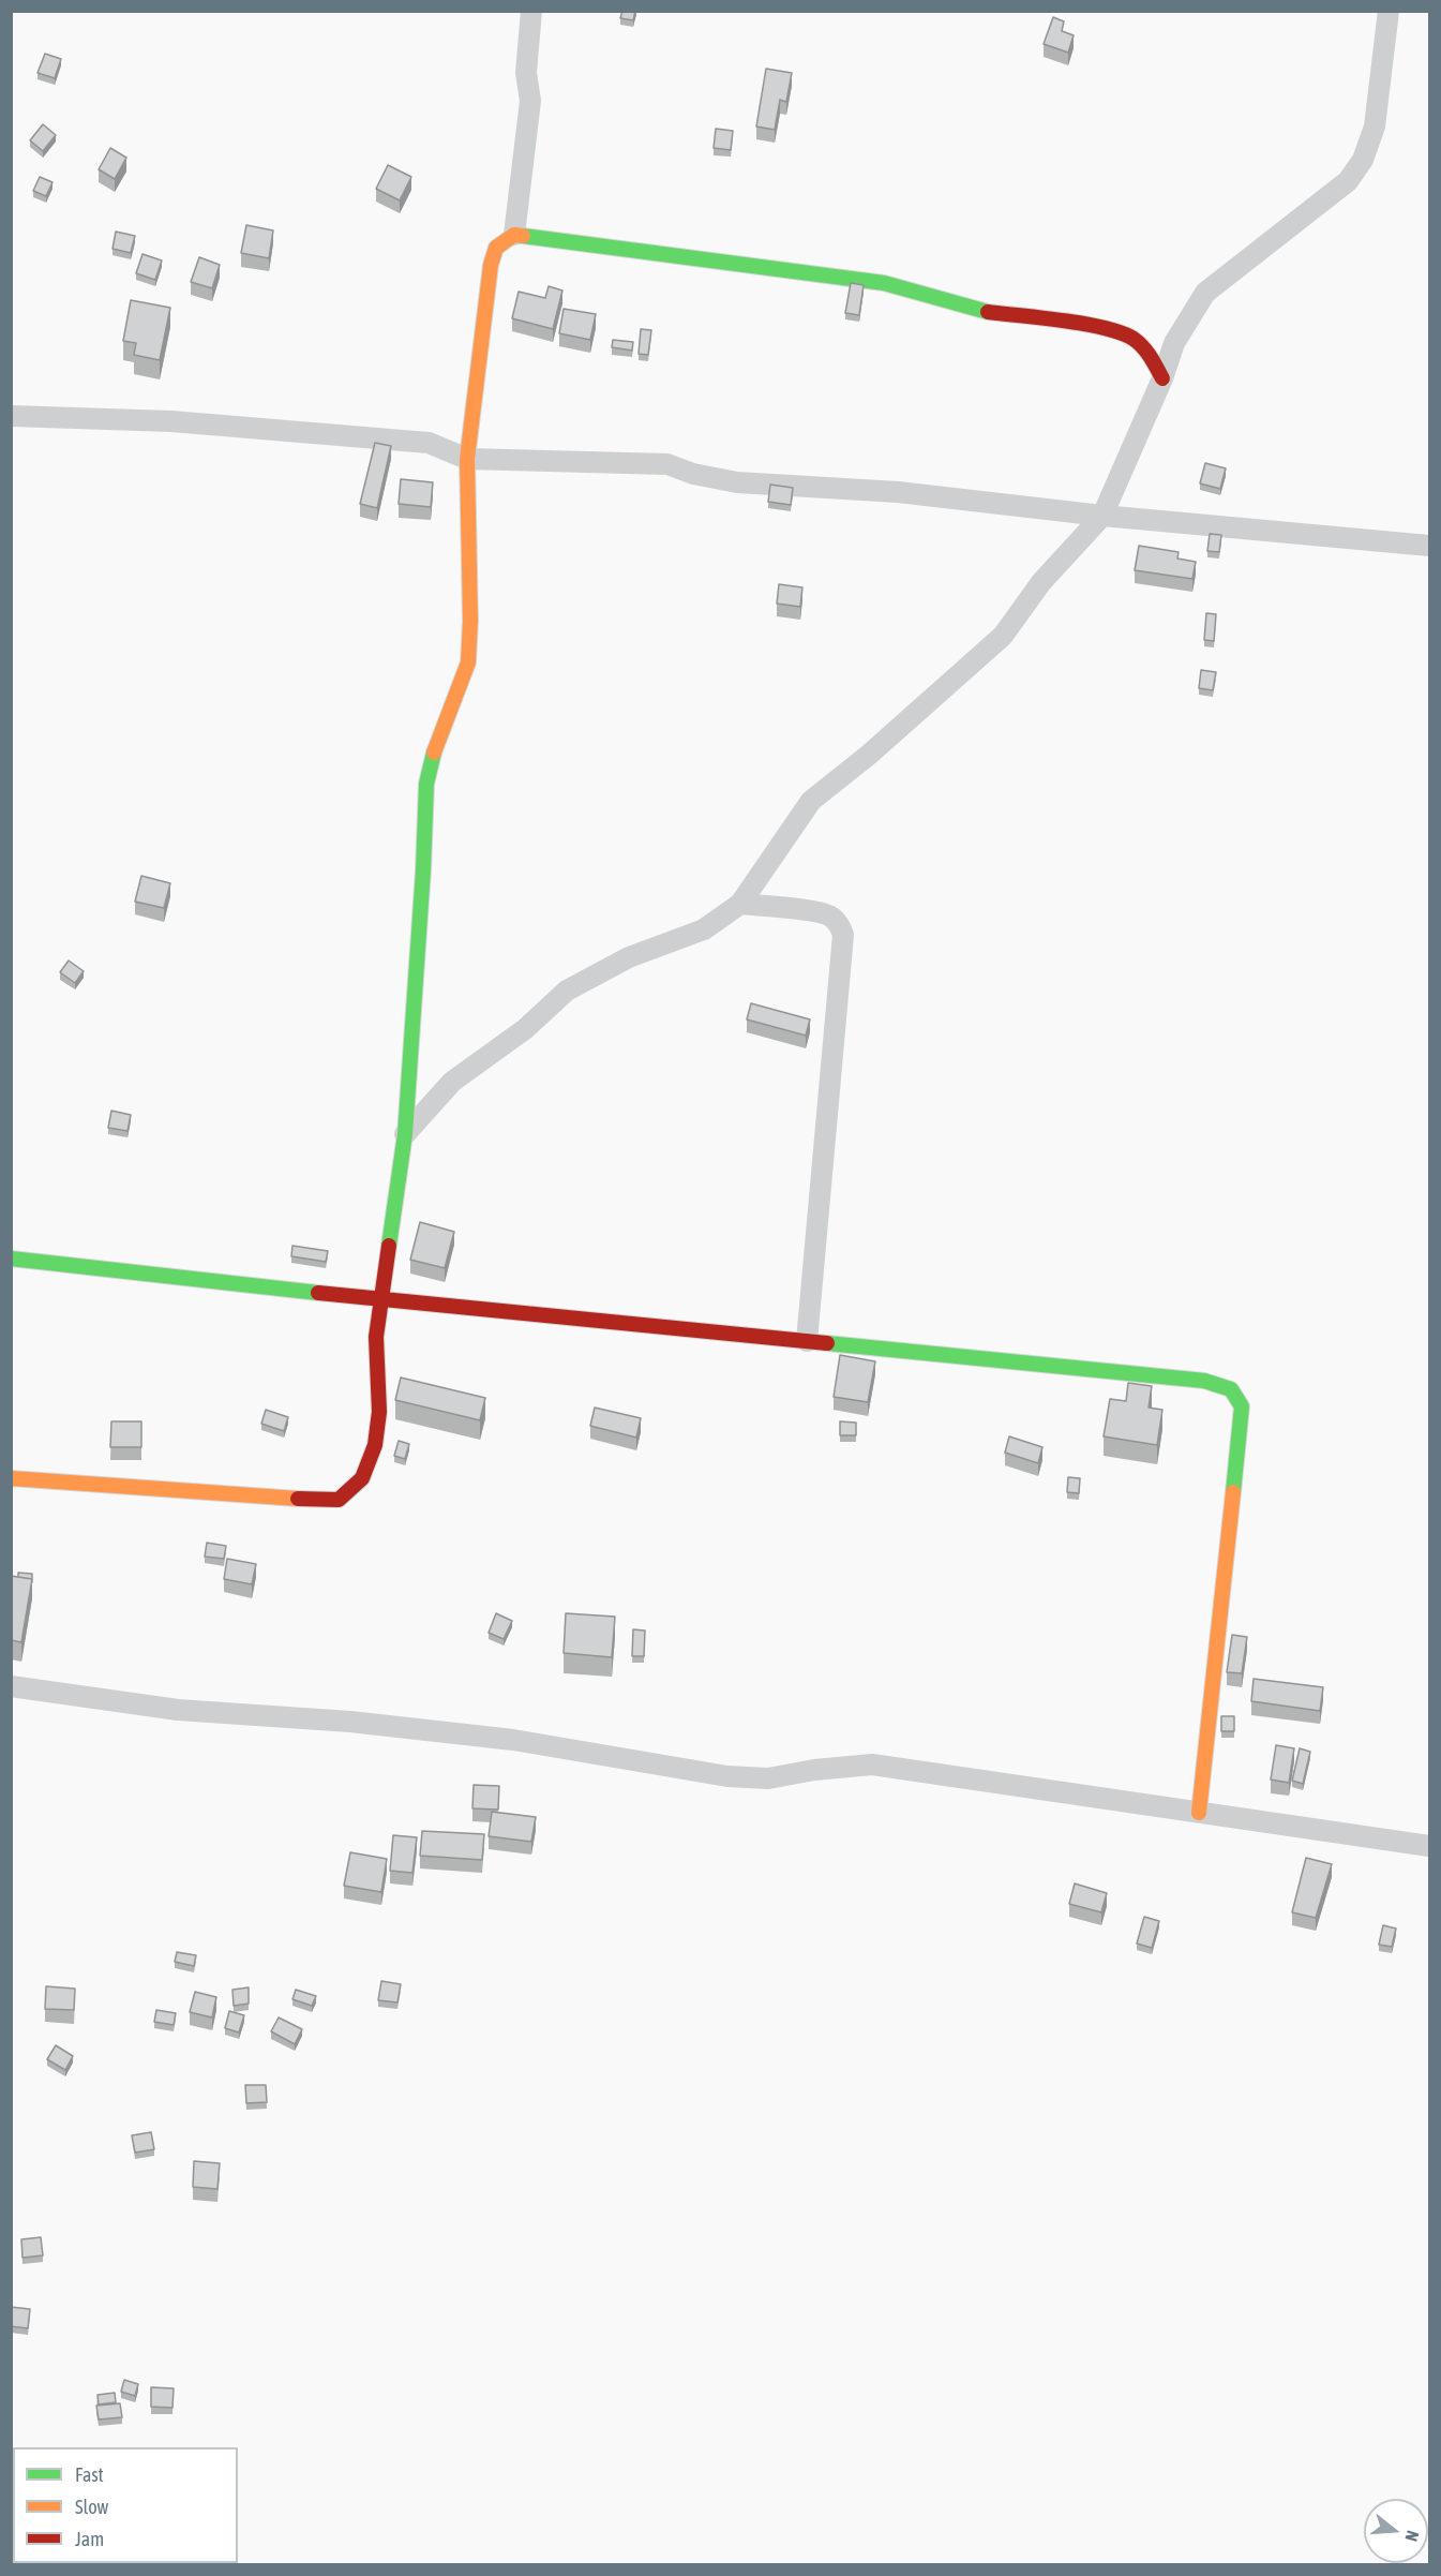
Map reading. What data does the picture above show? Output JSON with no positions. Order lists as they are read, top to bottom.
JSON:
{
  "legend": ["Fast", "Slow", "Jam"],
  "north": "right"
}
